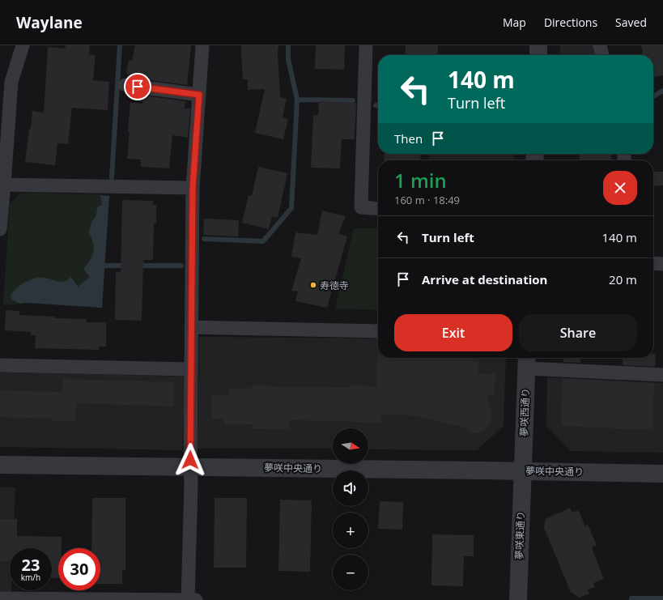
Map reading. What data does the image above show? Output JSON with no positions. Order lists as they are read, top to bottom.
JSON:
{
  "streets": {
    "street": ["夢咲西通り", "夢咲中央通り", "夢咲東通り"]
  },
  "crossings": [
    ["夢咲西通り", "夢咲中央通り"],
    ["夢咲西通り", "夢咲東通り"],
    ["夢咲中央通り", "夢咲東通り"]
  ],
  "places": ["寿徳寺"],
  "north": "right",
  "page": {
    "header": "Waylane",
    "nav": ["Map", "Directions", "Saved"],
    "turn": ["140 m", "Turn left"],
    "then": "Then",
    "heading": ["1 min", "160 m · 18:49"],
    "list": [
      {
        "name": "Turn left",
        "value": "140 m"
      },
      {
        "name": "Arrive at destination",
        "value": "20 m"
      }
    ],
    "buttons": ["Exit", "Share"],
    "map_buttons": ["+", "−"],
    "speed": "23 km/h",
    "limit": "30"
  }
}
